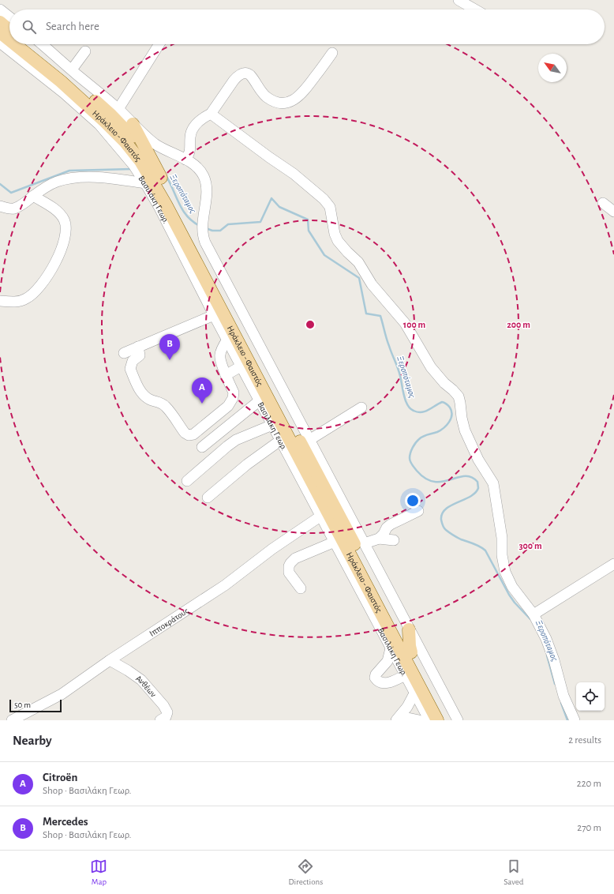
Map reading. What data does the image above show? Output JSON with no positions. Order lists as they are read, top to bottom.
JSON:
{
  "streets": {
    "main road": ["Ηράκλειο - Φαιστός"],
    "street": ["Βασιλάκη Γεωρ.", "Ιπποκράτους", "Ανθέων"]
  },
  "crossings": [
    ["Ηράκλειο - Φαιστός", "Βασιλάκη Γεωρ."],
    ["Βασιλάκη Γεωρ.", "Ιπποκράτους"],
    ["Ιπποκράτους", "Ανθέων"]
  ],
  "water": ["Ξεροπόταμος"],
  "scale_bar": "50 m",
  "north": "top left",
  "page": {
    "search": "Search here",
    "pins": ["B", "A"],
    "scale": "50 m",
    "heading": ["Nearby", "2 results"],
    "list": [
      {
        "mark": "A",
        "name": "Citroën",
        "note": "Shop · Βασιλάκη Γεωρ.",
        "value": "220 m"
      },
      {
        "mark": "B",
        "name": "Mercedes",
        "note": "Shop · Βασιλάκη Γεωρ.",
        "value": "270 m"
      }
    ],
    "nav": ["Map", "Directions", "Saved"]
  },
  "rings": ["100 m", "200 m", "300 m"]
}
